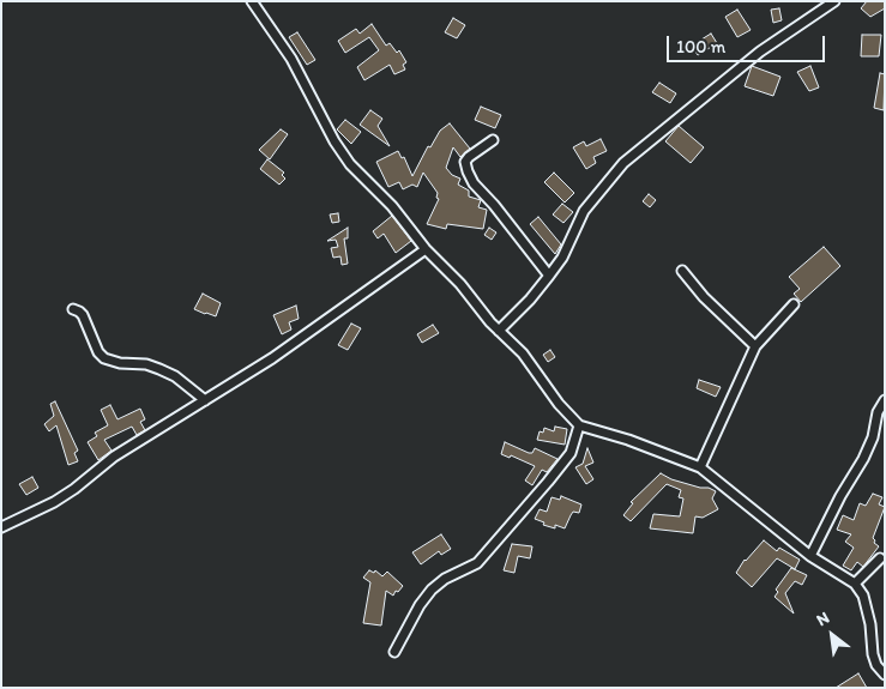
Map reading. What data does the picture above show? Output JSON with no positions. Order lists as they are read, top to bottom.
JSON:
{
  "scale_bar": "100 m",
  "north": "top left"
}
